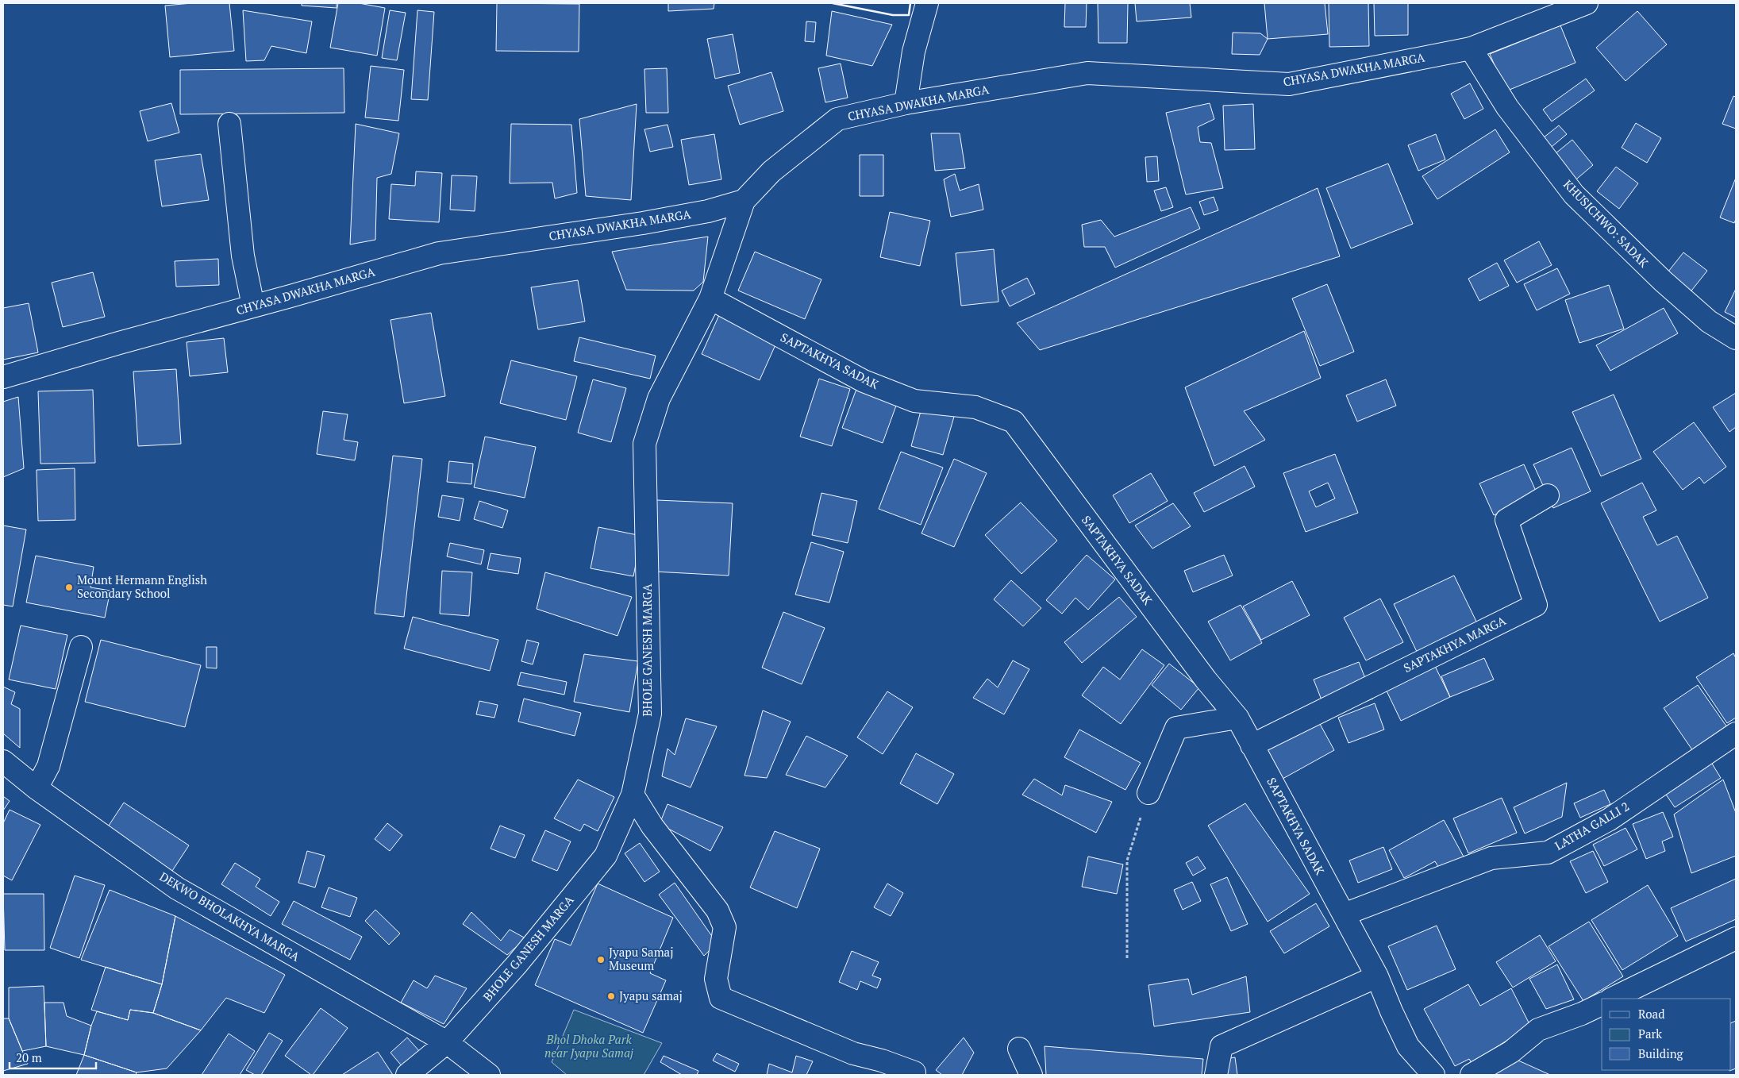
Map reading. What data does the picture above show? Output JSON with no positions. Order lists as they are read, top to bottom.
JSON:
{
  "streets": {
    "street": [
      "CHYASA DWAKHA MARGA",
      "KHUSICHWO: SADAK",
      "SAPTAKHYA SADAK",
      "SAPTAKHYA MARGA",
      "BHOLE GANESH MARGA",
      "LATHA GALLI 2",
      "DEKWO BHOLAKHYA MARGA"
    ]
  },
  "crossings": [
    ["CHYASA DWAKHA MARGA", "KHUSICHWO: SADAK"],
    ["SAPTAKHYA SADAK", "SAPTAKHYA MARGA"],
    ["SAPTAKHYA SADAK", "BHOLE GANESH MARGA"],
    ["SAPTAKHYA SADAK", "LATHA GALLI 2"],
    ["BHOLE GANESH MARGA", "DEKWO BHOLAKHYA MARGA"]
  ],
  "parks": ["Bhol Dhoka Park near Jyapu Samaj"],
  "places": ["Mount Hermann English Secondary School", "Jyapu Samaj Museum", "Jyapu samaj"],
  "legend": ["Road", "Park", "Building"],
  "scale_bar": "20 m"
}
